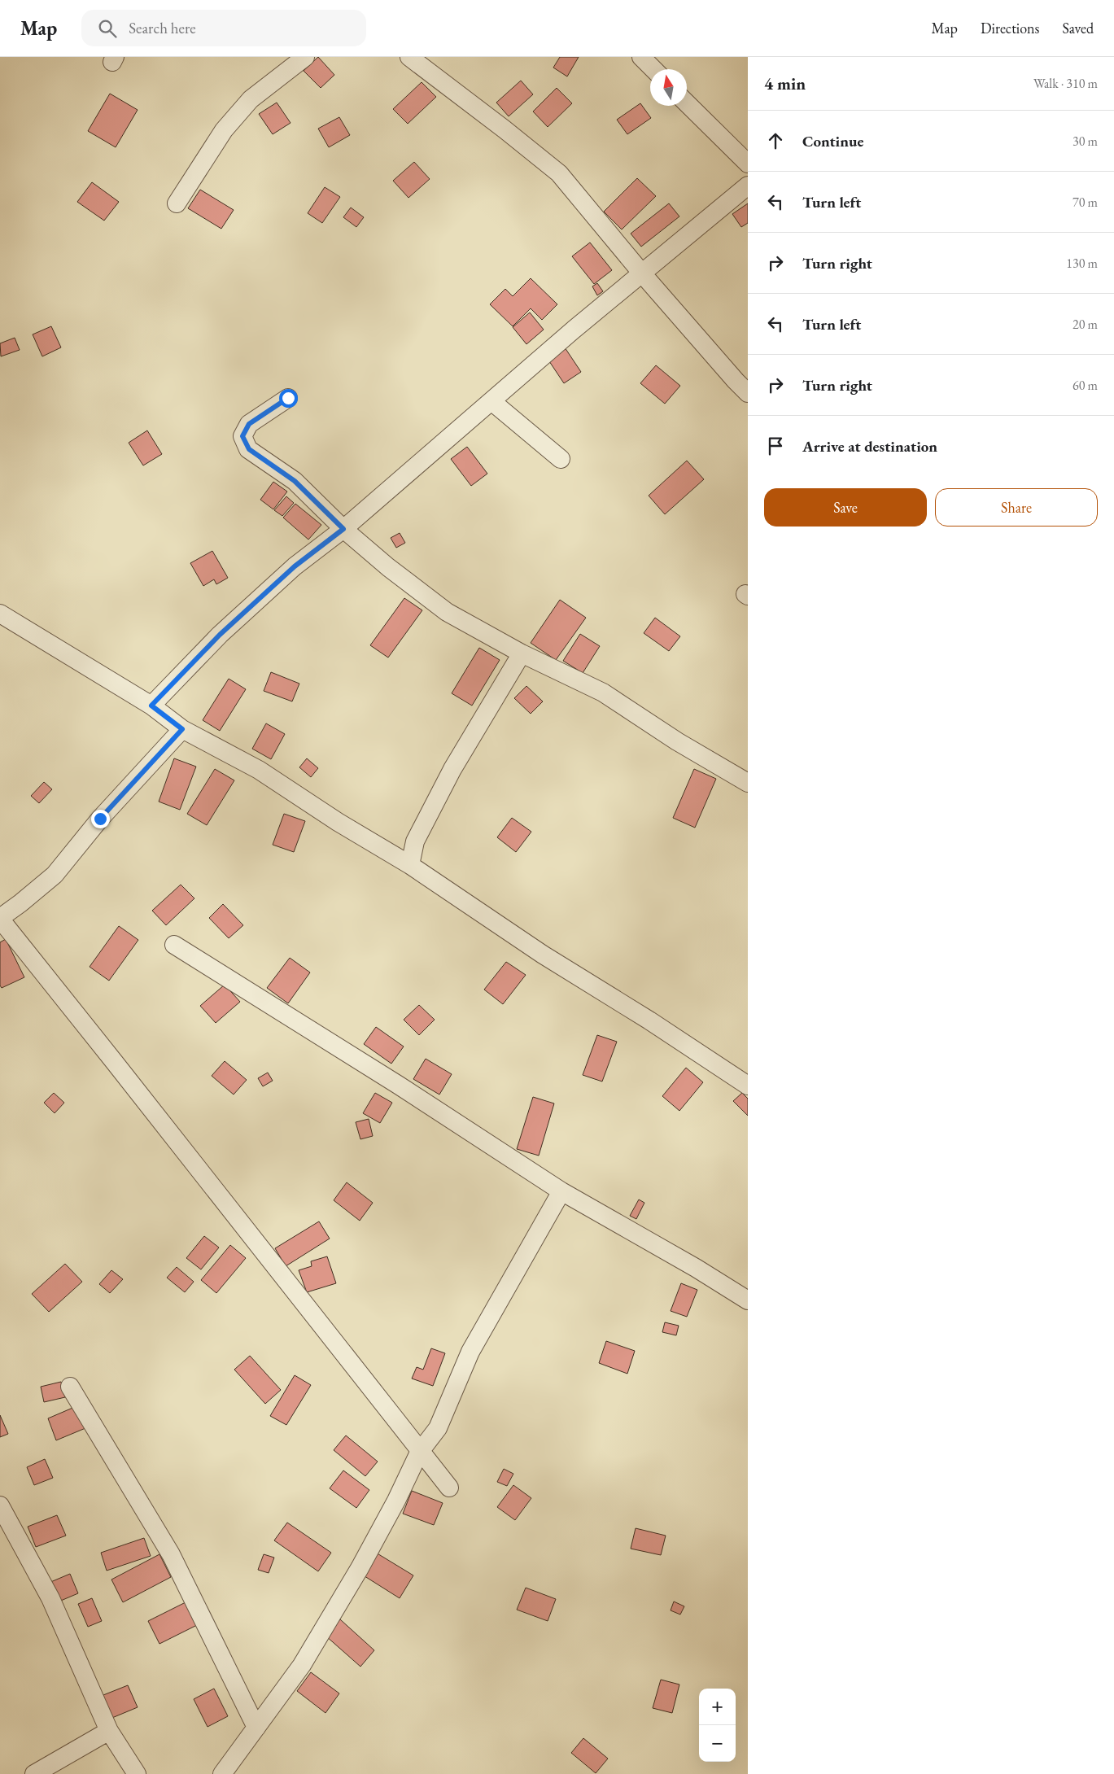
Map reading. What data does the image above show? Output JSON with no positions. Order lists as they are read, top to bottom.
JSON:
{
  "north": "top",
  "page": {
    "header": "Map",
    "search": "Search here",
    "nav": ["Map", "Directions", "Saved"],
    "heading": ["4 min", "Walk · 310 m"],
    "list": [
      ["Continue", "30 m"],
      ["Turn left", "70 m"],
      ["Turn right", "130 m"],
      ["Turn left", "20 m"],
      ["Turn right", "60 m"],
      "Arrive at destination"
    ],
    "buttons": ["Save", "Share"],
    "map_buttons": ["+", "−"]
  }
}
